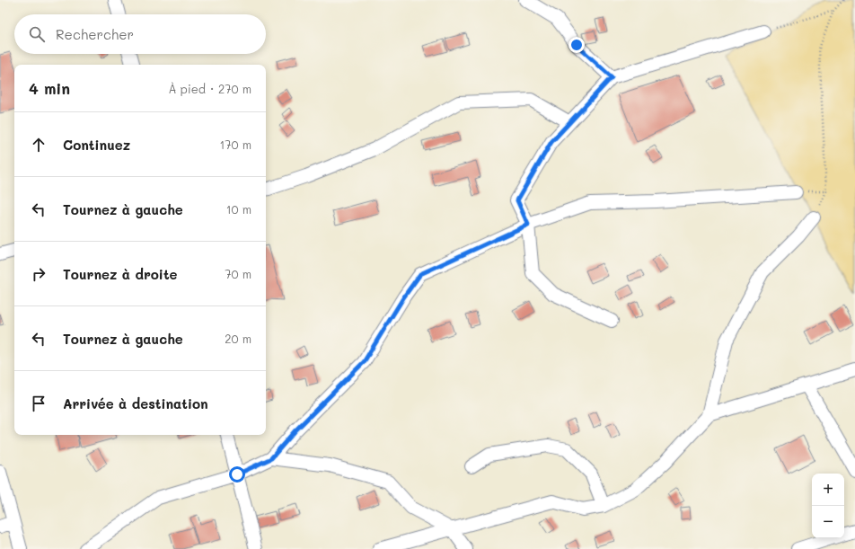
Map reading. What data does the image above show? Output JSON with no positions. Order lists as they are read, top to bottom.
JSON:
{
  "page": {
    "search": "Rechercher",
    "heading": ["4 min", "À pied · 270 m"],
    "list": [
      ["Continuez", "170 m"],
      ["Tournez à gauche", "10 m"],
      ["Tournez à droite", "70 m"],
      ["Tournez à gauche", "20 m"],
      "Arrivée à destination"
    ],
    "map_buttons": ["+", "−"]
  }
}
